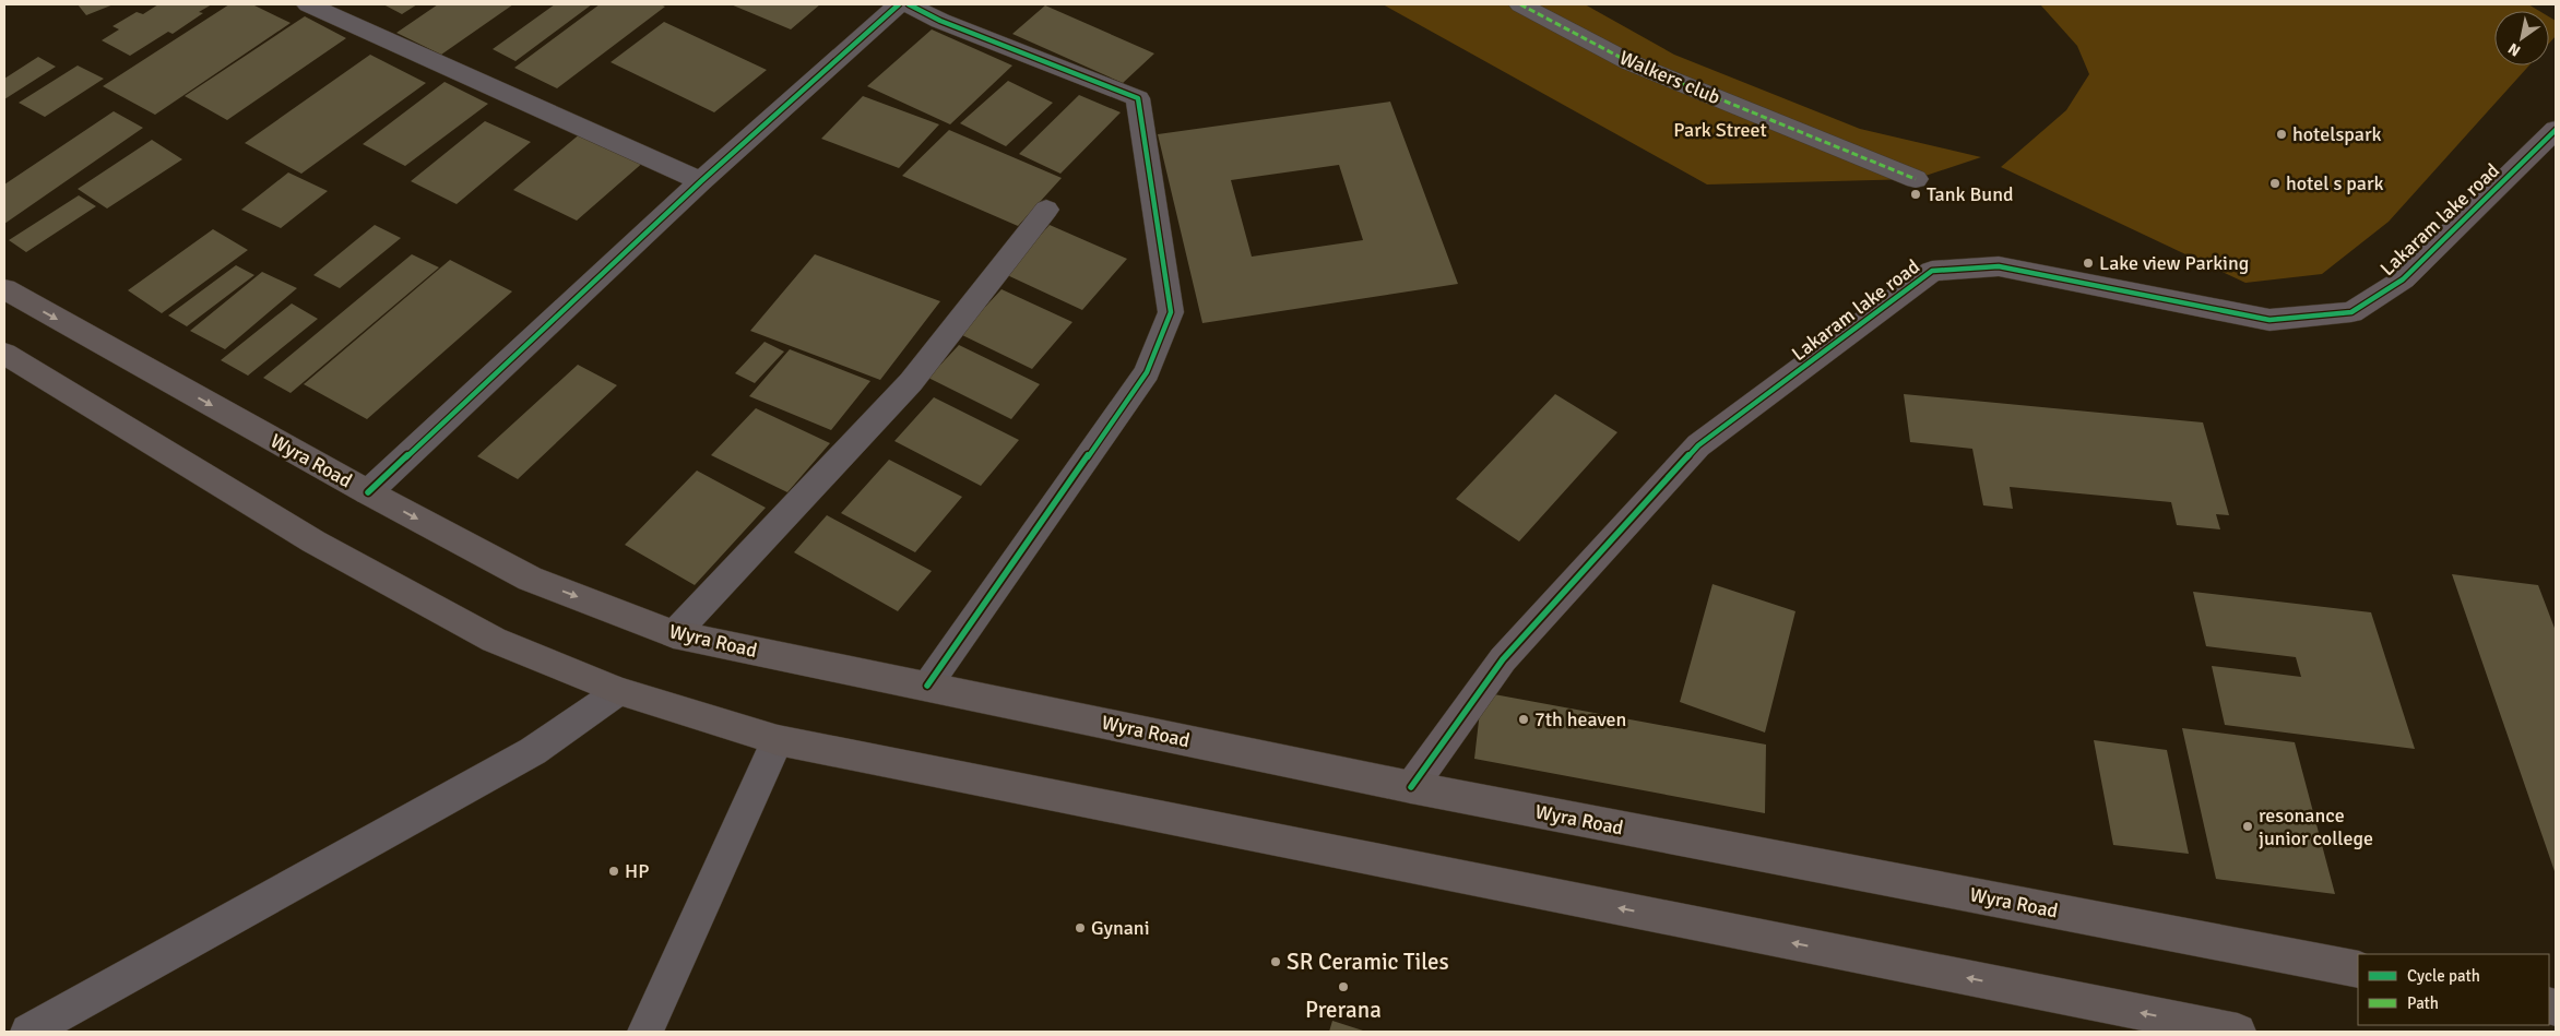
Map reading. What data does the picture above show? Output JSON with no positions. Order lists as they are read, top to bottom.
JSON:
{
  "streets": {
    "main road": ["Wyra Road"],
    "street": ["Walkers club", "Lakaram lake road"]
  },
  "crossings": [
    ["Lakaram lake road", "Wyra Road"]
  ],
  "parks": ["Park Street"],
  "places": [
    "hotelspark",
    "hotel s park",
    "Tank Bund",
    "Lake view Parking",
    "7th heaven",
    "resonance junior college",
    "HP",
    "Gynani",
    "SR Ceramic Tiles",
    "Prerana"
  ],
  "legend": ["Cycle path", "Path"],
  "north": "bottom left"
}
